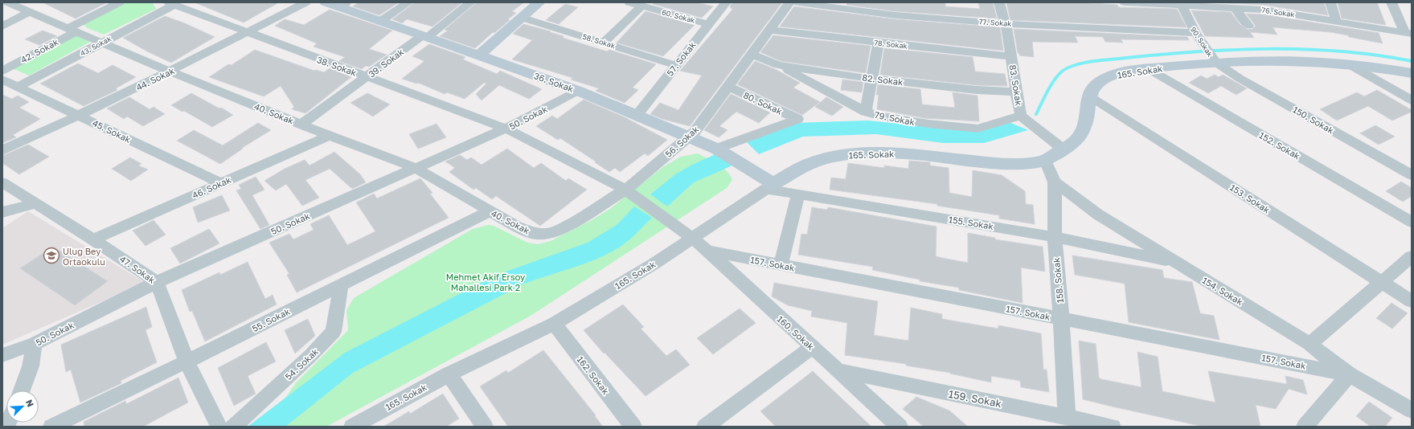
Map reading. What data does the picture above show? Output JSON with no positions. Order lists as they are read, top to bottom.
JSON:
{
  "streets": {
    "main road": ["165. Sokak", "36. Sokak"],
    "street": [
      "76. Sokak",
      "60. Sokak",
      "77. Sokak",
      "58. Sokak",
      "90. Sokak",
      "78. Sokak",
      "43. Sokak",
      "42. Sokak",
      "57. Sokak",
      "39. Sokak",
      "38. Sokak",
      "44. Sokak",
      "82. Sokak",
      "83. Sokak",
      "80. Sokak",
      "40. Sokak",
      "50. Sokak",
      "79. Sokak",
      "150. Sokak",
      "45. Sokak",
      "56. Sokak",
      "152. Sokak",
      "46. Sokak",
      "153. Sokak",
      "155. Sokak",
      "157. Sokak",
      "47. Sokak",
      "158. Sokak",
      "154. Sokak",
      "55. Sokak",
      "160. Sokak",
      "54. Sokak",
      "162. Sokak",
      "159. Sokak"
    ]
  },
  "crossings": [
    ["76. Sokak", "90. Sokak"],
    ["60. Sokak", "57. Sokak"],
    ["77. Sokak", "90. Sokak"],
    ["77. Sokak", "83. Sokak"],
    ["58. Sokak", "57. Sokak"],
    ["90. Sokak", "165. Sokak"],
    ["90. Sokak", "150. Sokak"],
    ["78. Sokak", "83. Sokak"],
    ["78. Sokak", "56. Sokak"],
    ["43. Sokak", "38. Sokak"],
    ["43. Sokak", "40. Sokak"],
    ["43. Sokak", "45. Sokak"],
    ["42. Sokak", "40. Sokak"],
    ["57. Sokak", "36. Sokak"],
    ["39. Sokak", "38. Sokak"],
    ["39. Sokak", "36. Sokak"],
    ["39. Sokak", "40. Sokak"],
    ["38. Sokak", "44. Sokak"],
    ["38. Sokak", "50. Sokak"],
    ["38. Sokak", "56. Sokak"],
    ["38. Sokak", "160. Sokak"],
    ["165. Sokak", "36. Sokak"],
    ["165. Sokak", "83. Sokak"],
    ["165. Sokak", "150. Sokak"],
    ["165. Sokak", "152. Sokak"],
    ["165. Sokak", "153. Sokak"],
    ["165. Sokak", "155. Sokak"],
    ["165. Sokak", "160. Sokak"],
    ["165. Sokak", "162. Sokak"],
    ["44. Sokak", "40. Sokak"],
    ["44. Sokak", "45. Sokak"],
    ["82. Sokak", "83. Sokak"],
    ["82. Sokak", "79. Sokak"],
    ["82. Sokak", "56. Sokak"],
    ["36. Sokak", "80. Sokak"],
    ["36. Sokak", "50. Sokak"],
    ["36. Sokak", "56. Sokak"],
    ["36. Sokak", "155. Sokak"],
    ["83. Sokak", "79. Sokak"],
    ["80. Sokak", "56. Sokak"],
    ["40. Sokak", "50. Sokak"],
    ["40. Sokak", "56. Sokak"],
    ["40. Sokak", "46. Sokak"],
    ["40. Sokak", "55. Sokak"],
    ["50. Sokak", "47. Sokak"],
    ["45. Sokak", "46. Sokak"],
    ["56. Sokak", "160. Sokak"],
    ["46. Sokak", "47. Sokak"],
    ["155. Sokak", "158. Sokak"],
    ["155. Sokak", "154. Sokak"],
    ["157. Sokak", "158. Sokak"],
    ["157. Sokak", "154. Sokak"],
    ["157. Sokak", "160. Sokak"],
    ["47. Sokak", "55. Sokak"],
    ["158. Sokak", "154. Sokak"],
    ["158. Sokak", "159. Sokak"],
    ["55. Sokak", "54. Sokak"],
    ["160. Sokak", "159. Sokak"]
  ],
  "parks": ["Mehmet Akif Ersoy Mahallesi Park 2"],
  "places": {
    "school or university": ["Uluğ Bey Ortaokulu"]
  },
  "north": "top right"
}
